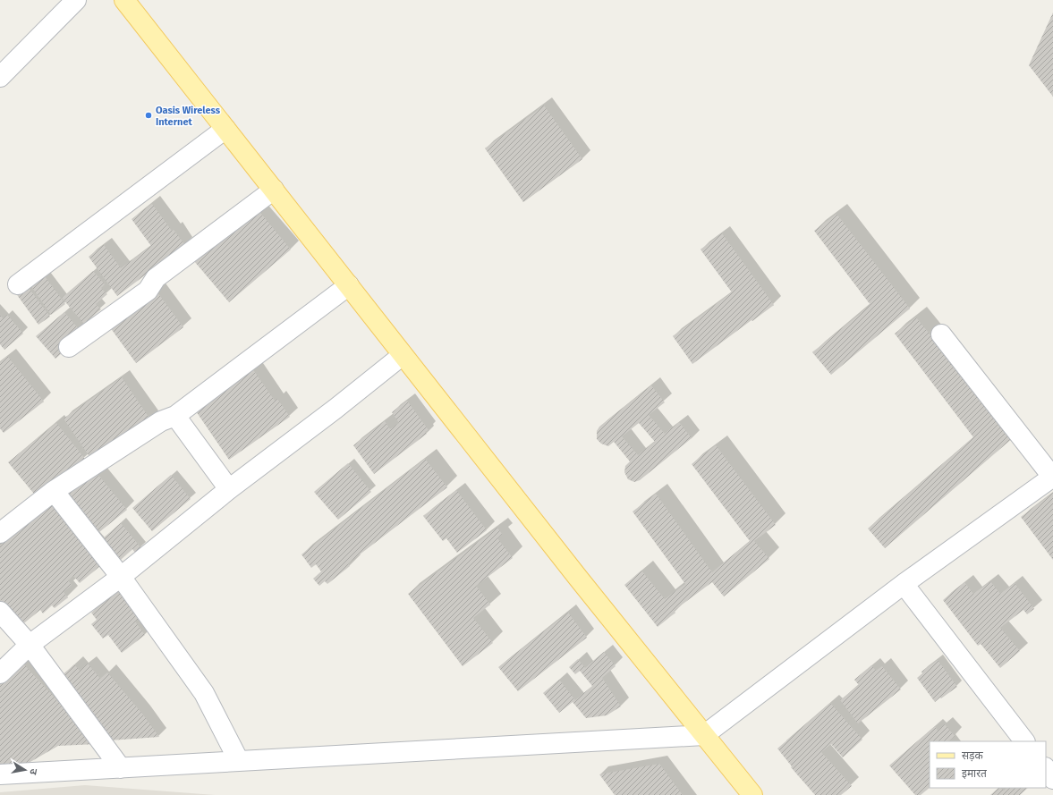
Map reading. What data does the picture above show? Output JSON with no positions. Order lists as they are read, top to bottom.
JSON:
{
  "places": ["Oasis Wireless Internet"],
  "legend": ["सड़क", "इमारत"],
  "north": "right"
}
